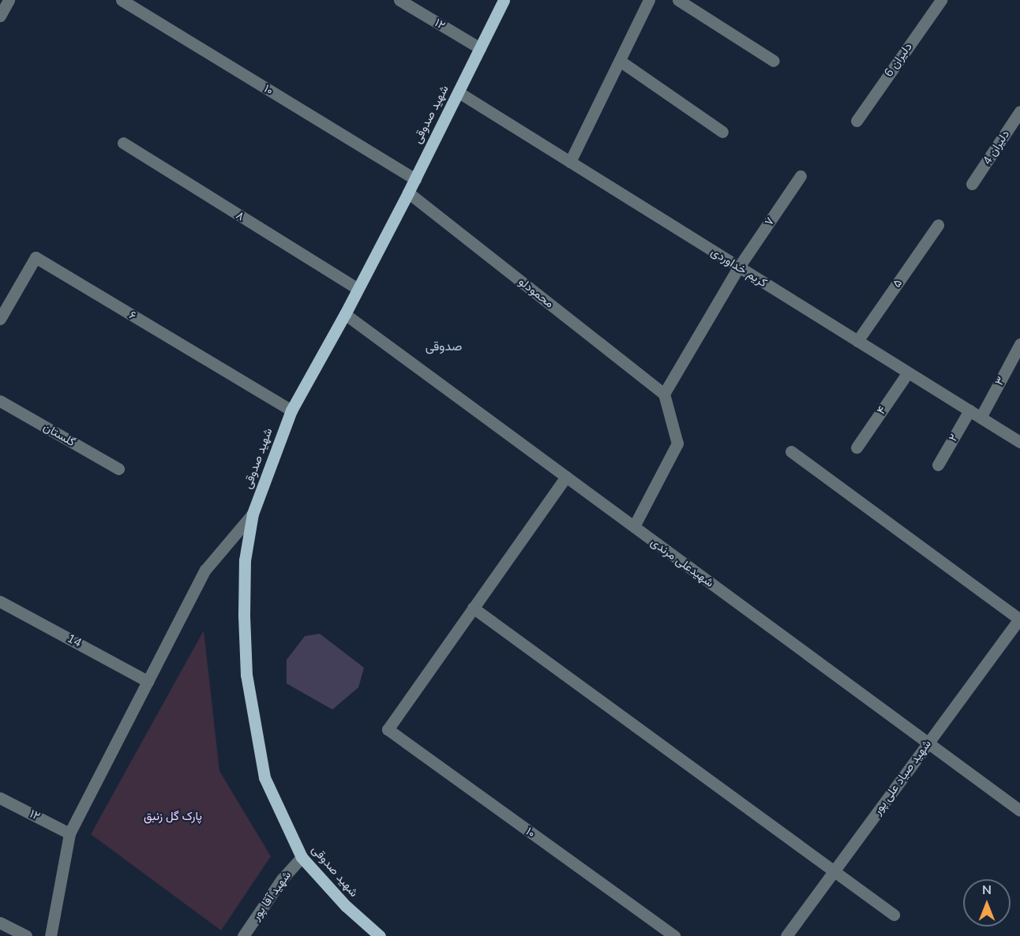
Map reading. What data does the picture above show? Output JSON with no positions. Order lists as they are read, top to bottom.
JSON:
{
  "streets": {
    "main road": ["شهید صدوقی"],
    "street": [
      "۱۲",
      "دلیران 6",
      "۱۰",
      "دلیران 4",
      "۸",
      "۷",
      "کریم خداوردی",
      "۵",
      "محمودلو",
      "۶",
      "۳",
      "۴",
      "گلستان",
      "۲",
      "شهیدعلی مرندی",
      "14",
      "شهید صیاد علی پور",
      "شهید آقا پور"
    ]
  },
  "crossings": [
    ["۱۲", "شهید صدوقی"],
    ["۱۰", "شهید صدوقی"],
    ["شهید صدوقی", "۸"],
    ["شهید صدوقی", "کریم خداوردی"],
    ["شهید صدوقی", "محمودلو"],
    ["شهید صدوقی", "۶"],
    ["شهید صدوقی", "شهیدعلی مرندی"],
    ["شهید صدوقی", "شهید آقا پور"],
    ["۷", "کریم خداوردی"],
    ["۷", "محمودلو"],
    ["کریم خداوردی", "۵"],
    ["کریم خداوردی", "۳"],
    ["کریم خداوردی", "۴"],
    ["کریم خداوردی", "۲"],
    ["شهیدعلی مرندی", "شهید صیاد علی پور"]
  ],
  "districts": ["صدوقی"],
  "parks": ["پارک گل زنبق"],
  "north": "top"
}
